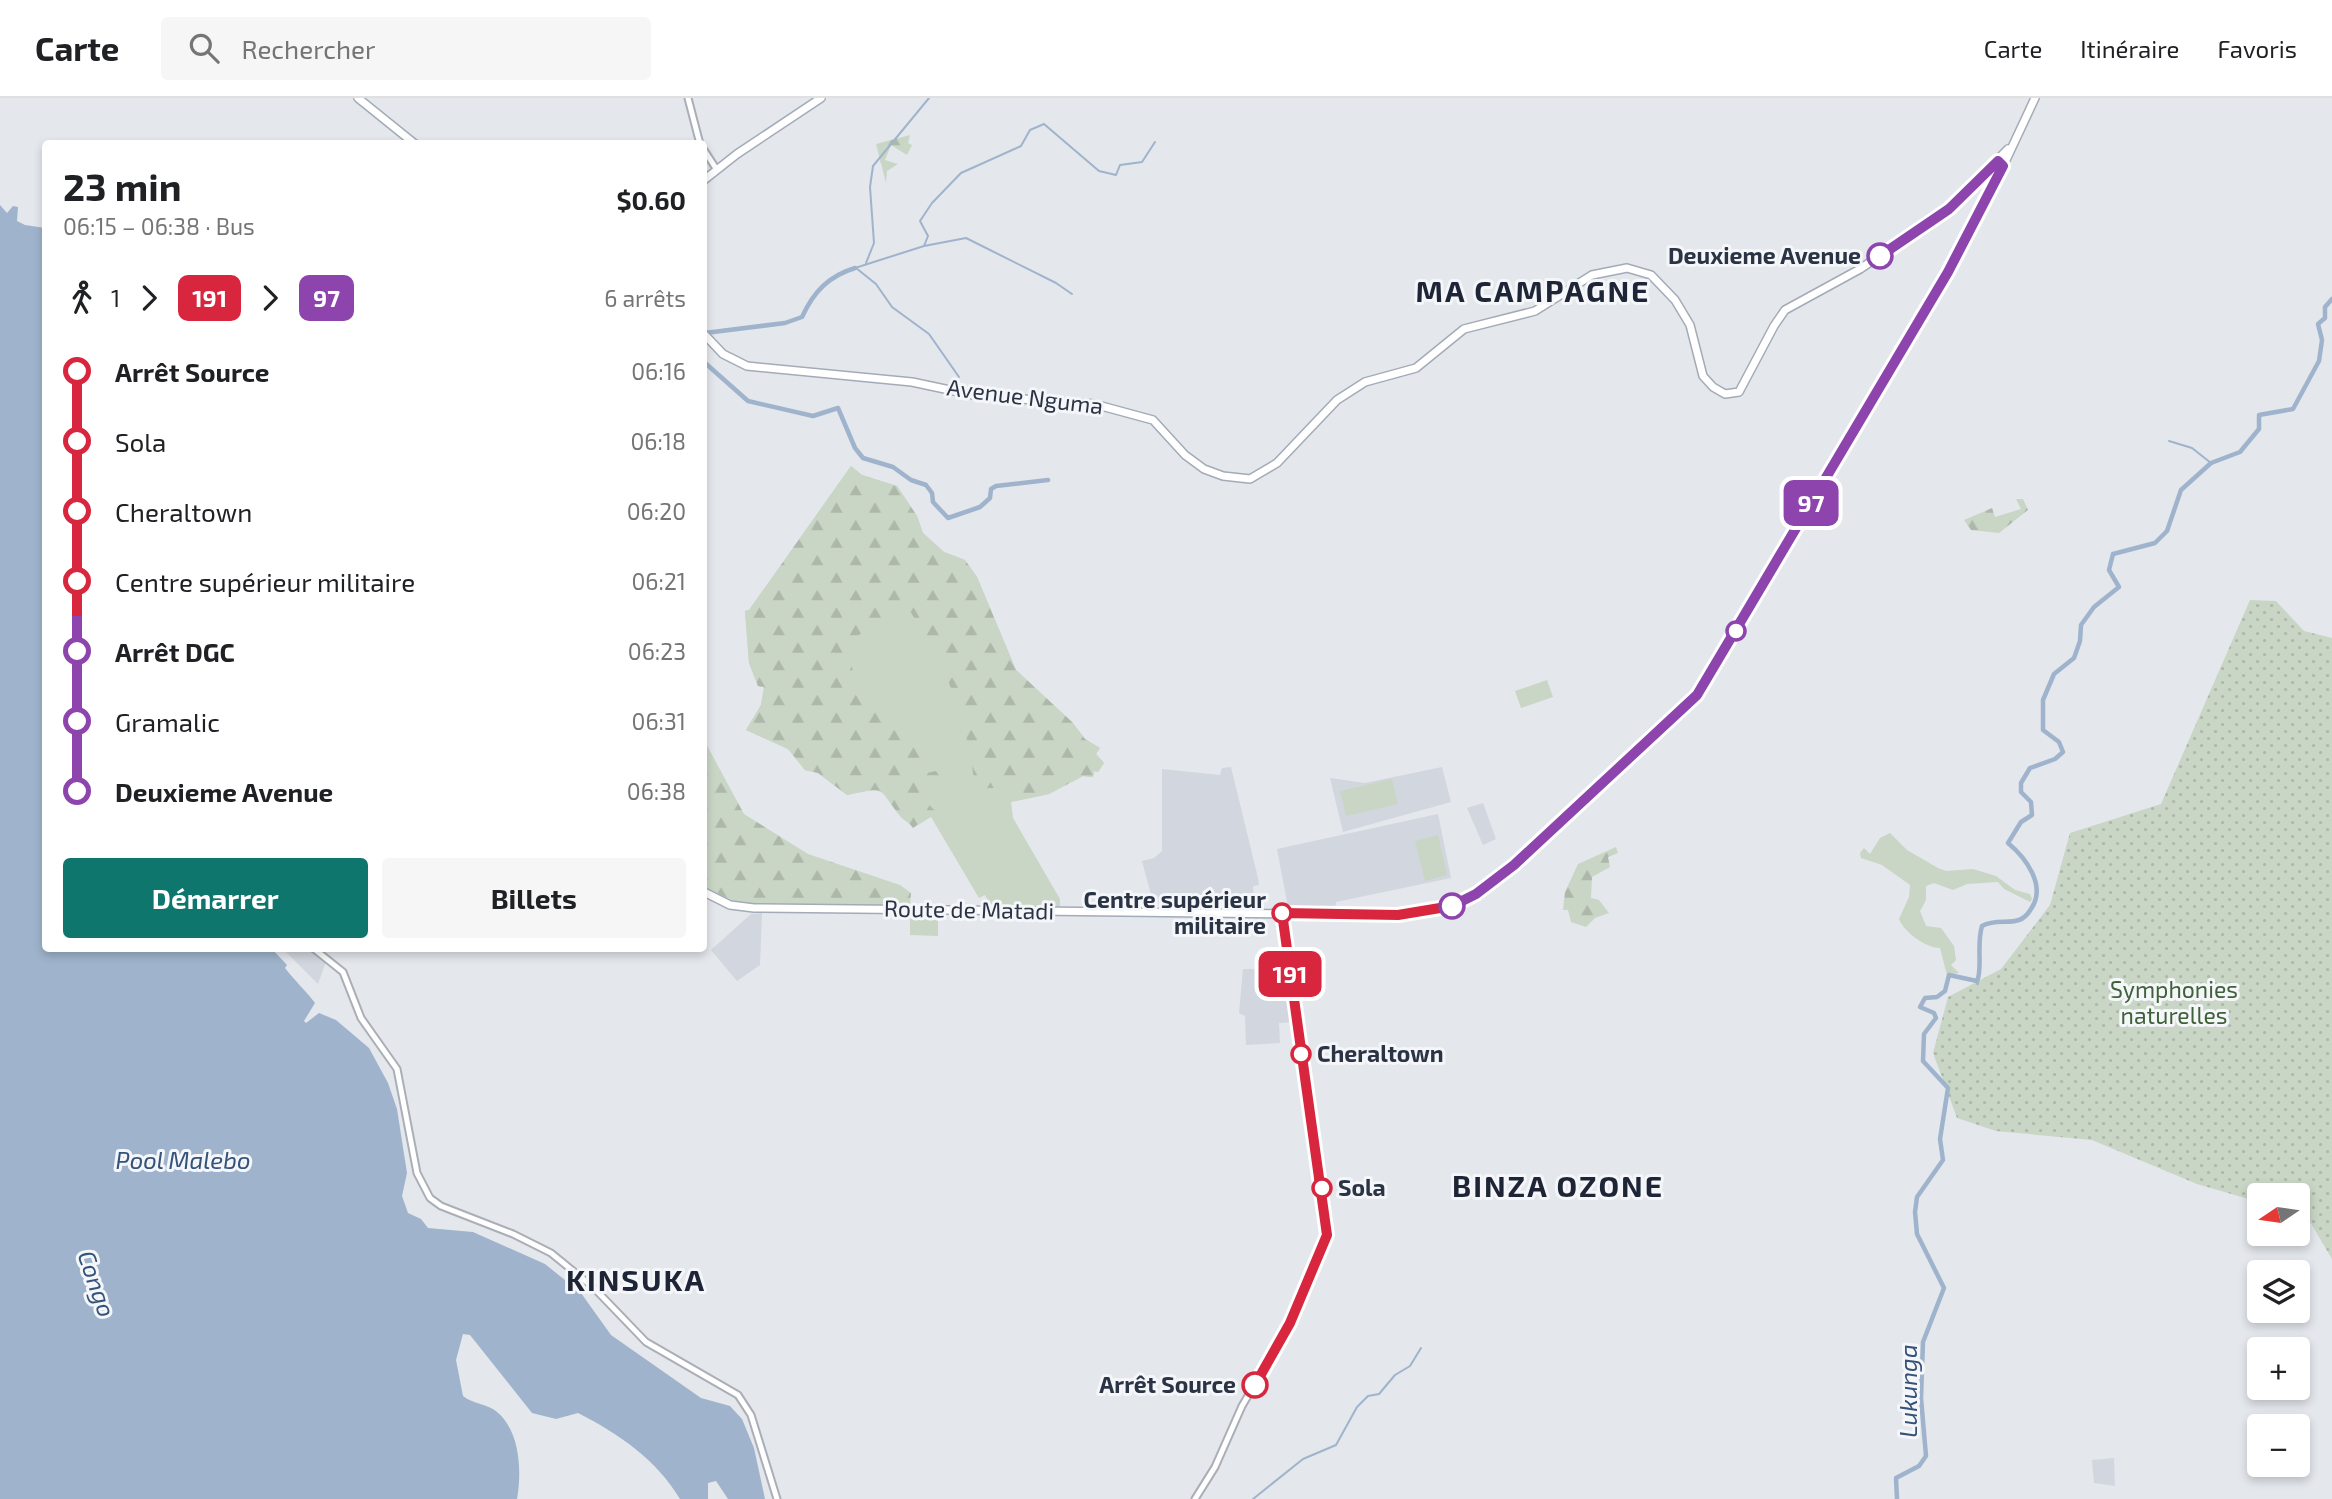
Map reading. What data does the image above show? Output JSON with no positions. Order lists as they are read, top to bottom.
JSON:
{
  "streets": {
    "main road": ["Avenue Nguma", "Route de Matadi"]
  },
  "crossings": [
    ["Avenue Nguma", "Route de Matadi"]
  ],
  "districts": ["MA CAMPAGNE", "BINZA OZONE", "KINSUKA"],
  "water": ["Pool Malebo", "Congo", "Lukunga"],
  "parks": ["Symphonies naturelles"],
  "places": [
    "Deuxieme Avenue",
    "Centre supérieur militaire",
    "Cheraltown",
    "Sola",
    "Arrêt Source"
  ],
  "lines": ["bus line 97", "bus line 191"],
  "north": "left",
  "page": {
    "header": "Carte",
    "search": "Rechercher",
    "nav": ["Carte", "Itinéraire", "Favoris"],
    "on_map": ["191", "97"],
    "heading": ["23 min", "06:15 – 06:38 · Bus", "$0.60"],
    "legs": [
      "1",
      "191",
      "97",
      "6 arrêts"
    ],
    "list": [
      {
        "name": "Arrêt Source",
        "value": "06:16"
      },
      {
        "name": "Sola",
        "value": "06:18"
      },
      {
        "name": "Cheraltown",
        "value": "06:20"
      },
      {
        "name": "Centre supérieur militaire",
        "value": "06:21"
      },
      {
        "name": "Arrêt DGC",
        "value": "06:23"
      },
      {
        "name": "Gramalic",
        "value": "06:31"
      },
      {
        "name": "Deuxieme Avenue",
        "value": "06:38"
      }
    ],
    "buttons": ["Démarrer", "Billets"],
    "map_buttons": ["+", "−"]
  }
}
